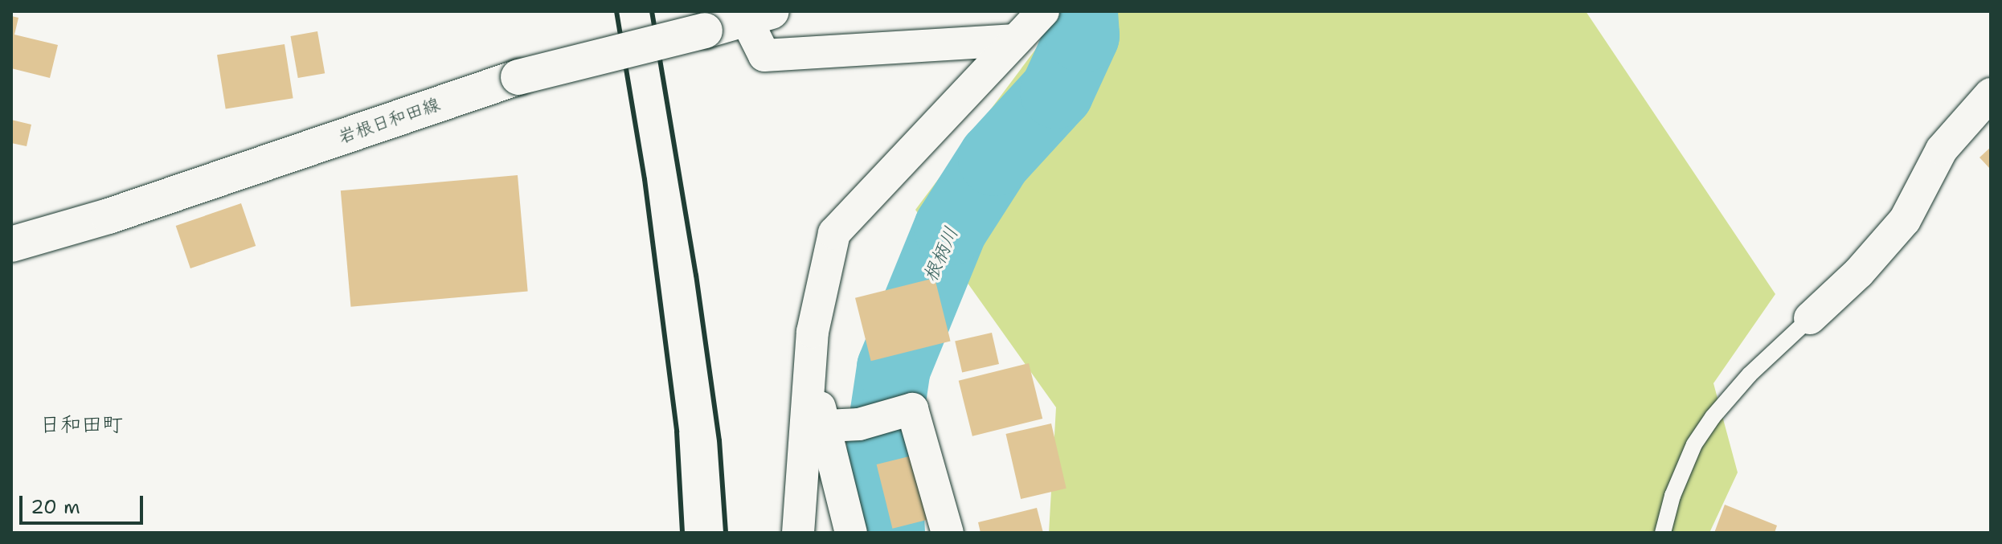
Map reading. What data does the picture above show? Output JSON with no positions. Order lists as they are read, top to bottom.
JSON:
{
  "streets": {
    "main road": ["岩根日和田線"]
  },
  "districts": ["日和田町"],
  "water": ["根柄川"],
  "scale_bar": "20 m"
}
